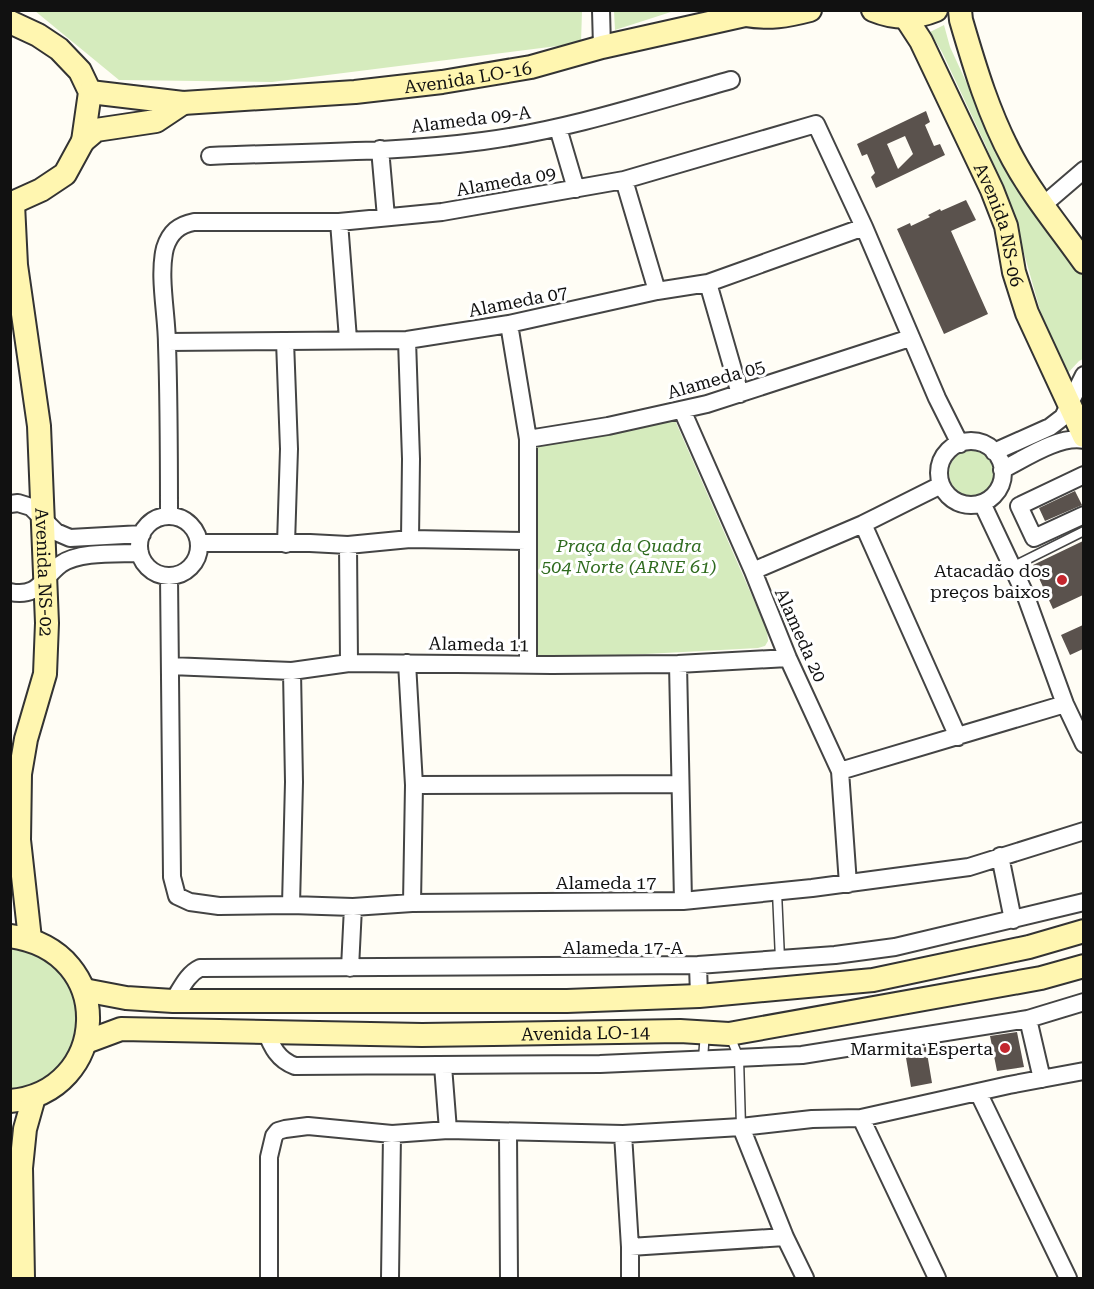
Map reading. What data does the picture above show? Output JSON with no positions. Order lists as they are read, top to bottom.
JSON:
{
  "streets": {
    "street": [
      "Avenida LO-16",
      "Alameda 09-A",
      "Alameda 09",
      "Avenida NS-06",
      "Alameda 07",
      "Alameda 05",
      "Avenida NS-02",
      "Alameda 20",
      "Alameda 11",
      "Alameda 17",
      "Alameda 17-A",
      "Avenida LO-14"
    ]
  },
  "crossings": [
    ["Alameda 09", "Alameda 07"],
    ["Alameda 05", "Alameda 20"],
    ["Alameda 20", "Alameda 11"],
    ["Alameda 20", "Alameda 17"],
    ["Alameda 11", "Alameda 17"],
    ["Alameda 17-A", "Avenida LO-14"]
  ],
  "parks": ["Praça da Quadra 504 Norte (ARNE 61)"],
  "places": ["Atacadão dos preços baixos", "Marmita Esperta"]
}
